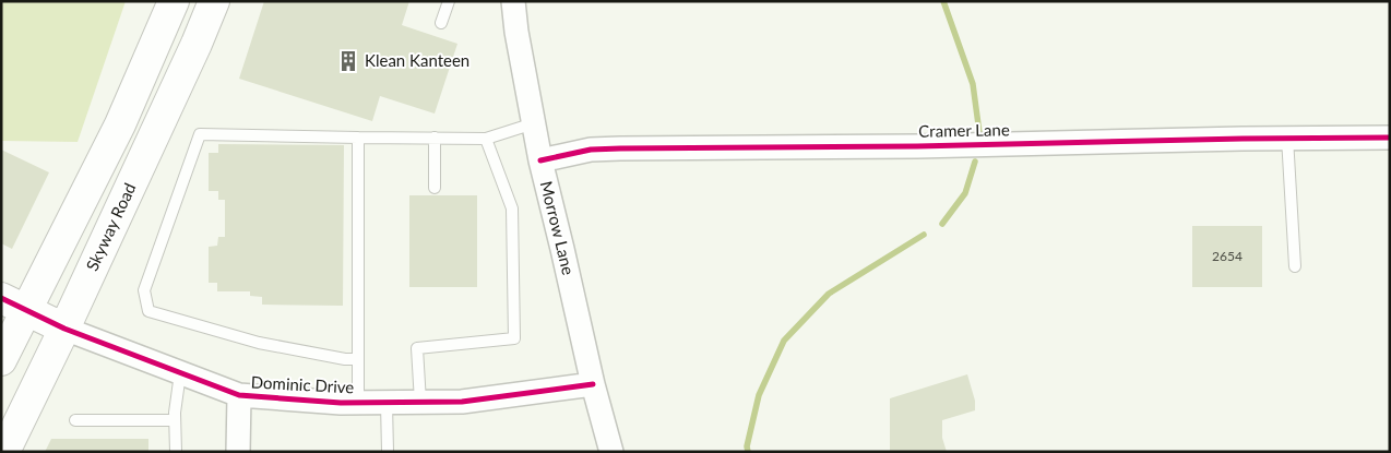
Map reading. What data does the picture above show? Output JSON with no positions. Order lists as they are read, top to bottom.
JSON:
{
  "streets": {
    "main road": ["Skyway Road", "Dominic Drive"],
    "street": ["Cramer Lane", "Morrow Lane"]
  },
  "crossings": [
    ["Cramer Lane", "Morrow Lane"],
    ["Skyway Road", "Dominic Drive"],
    ["Morrow Lane", "Dominic Drive"]
  ],
  "places": {
    "building": ["Klean Kanteen"]
  },
  "house_numbers": ["2654"]
}
